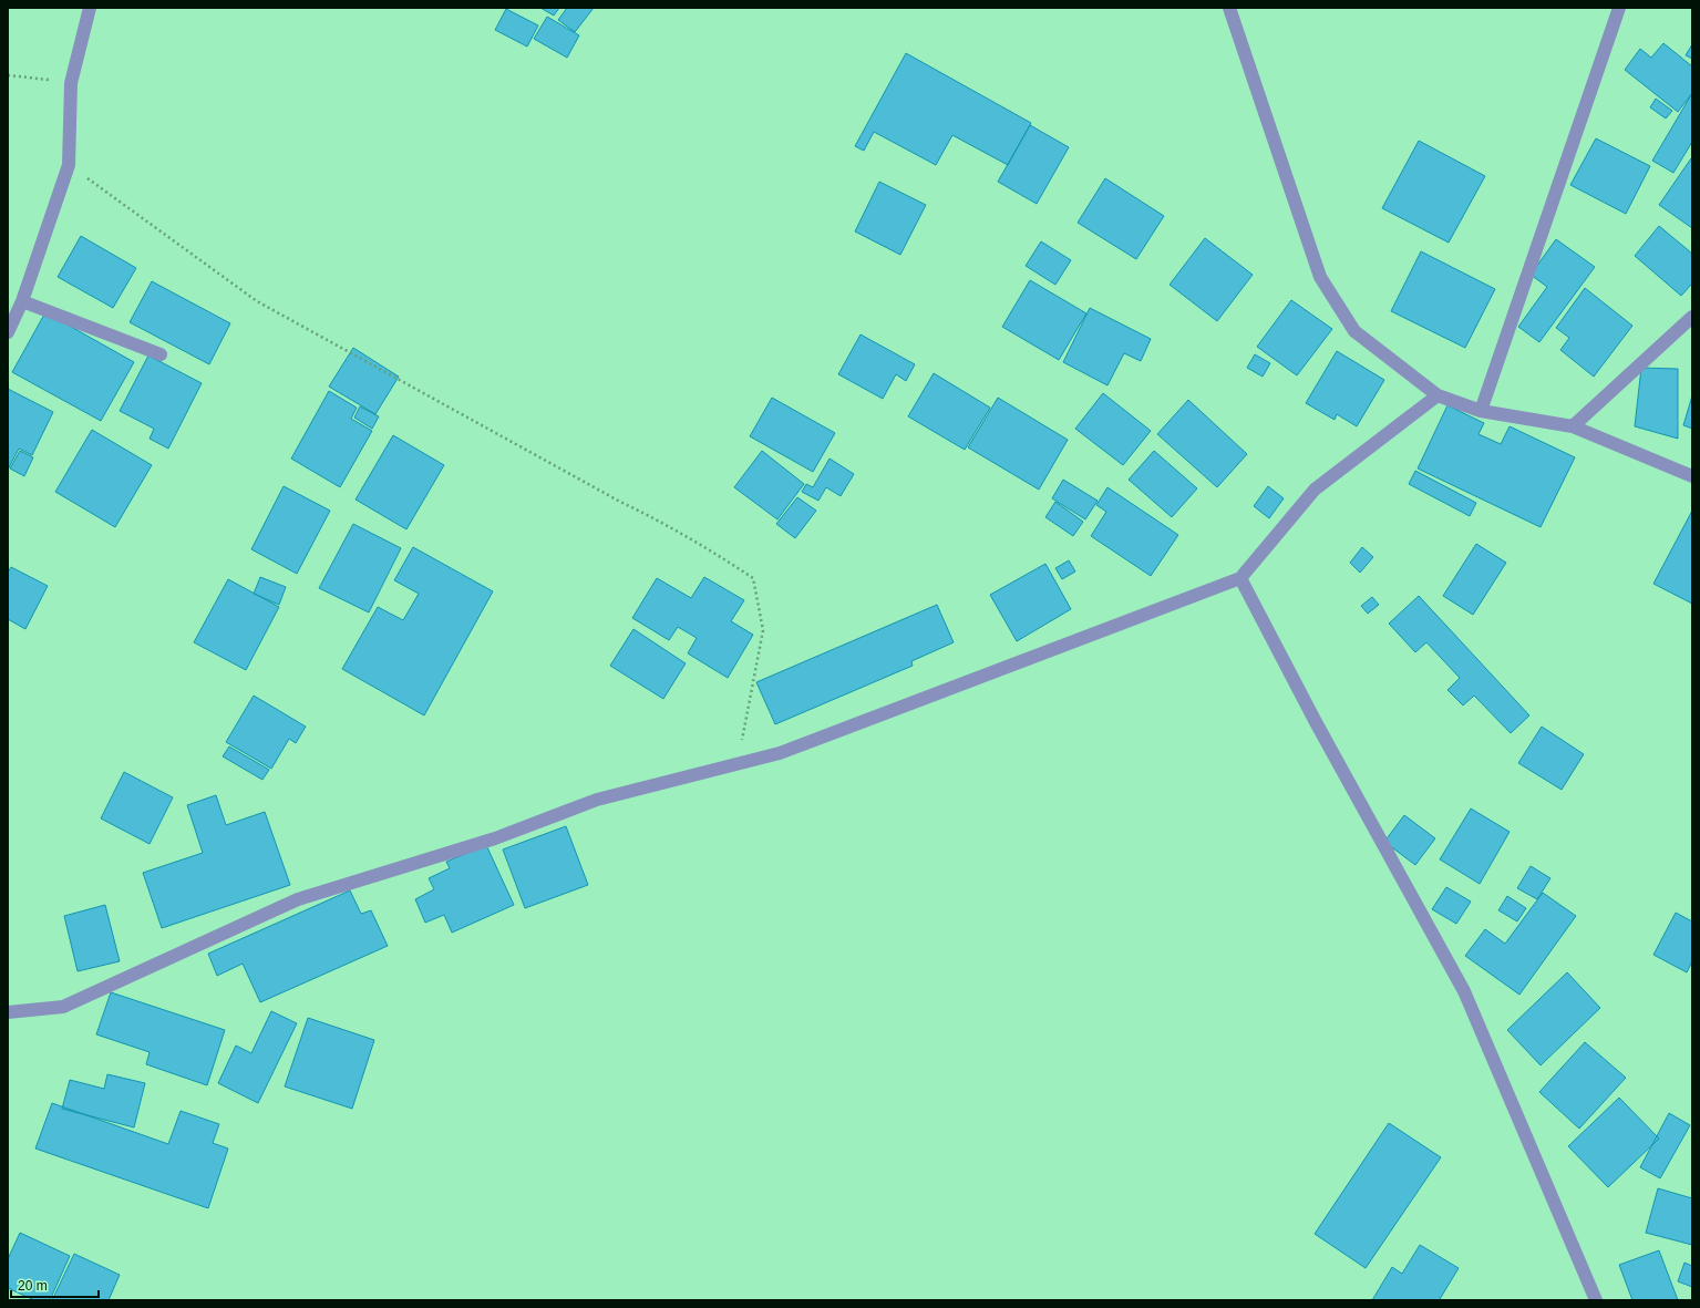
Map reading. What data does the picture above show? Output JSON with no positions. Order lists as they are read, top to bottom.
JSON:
{
  "scale_bar": "20 m"
}
